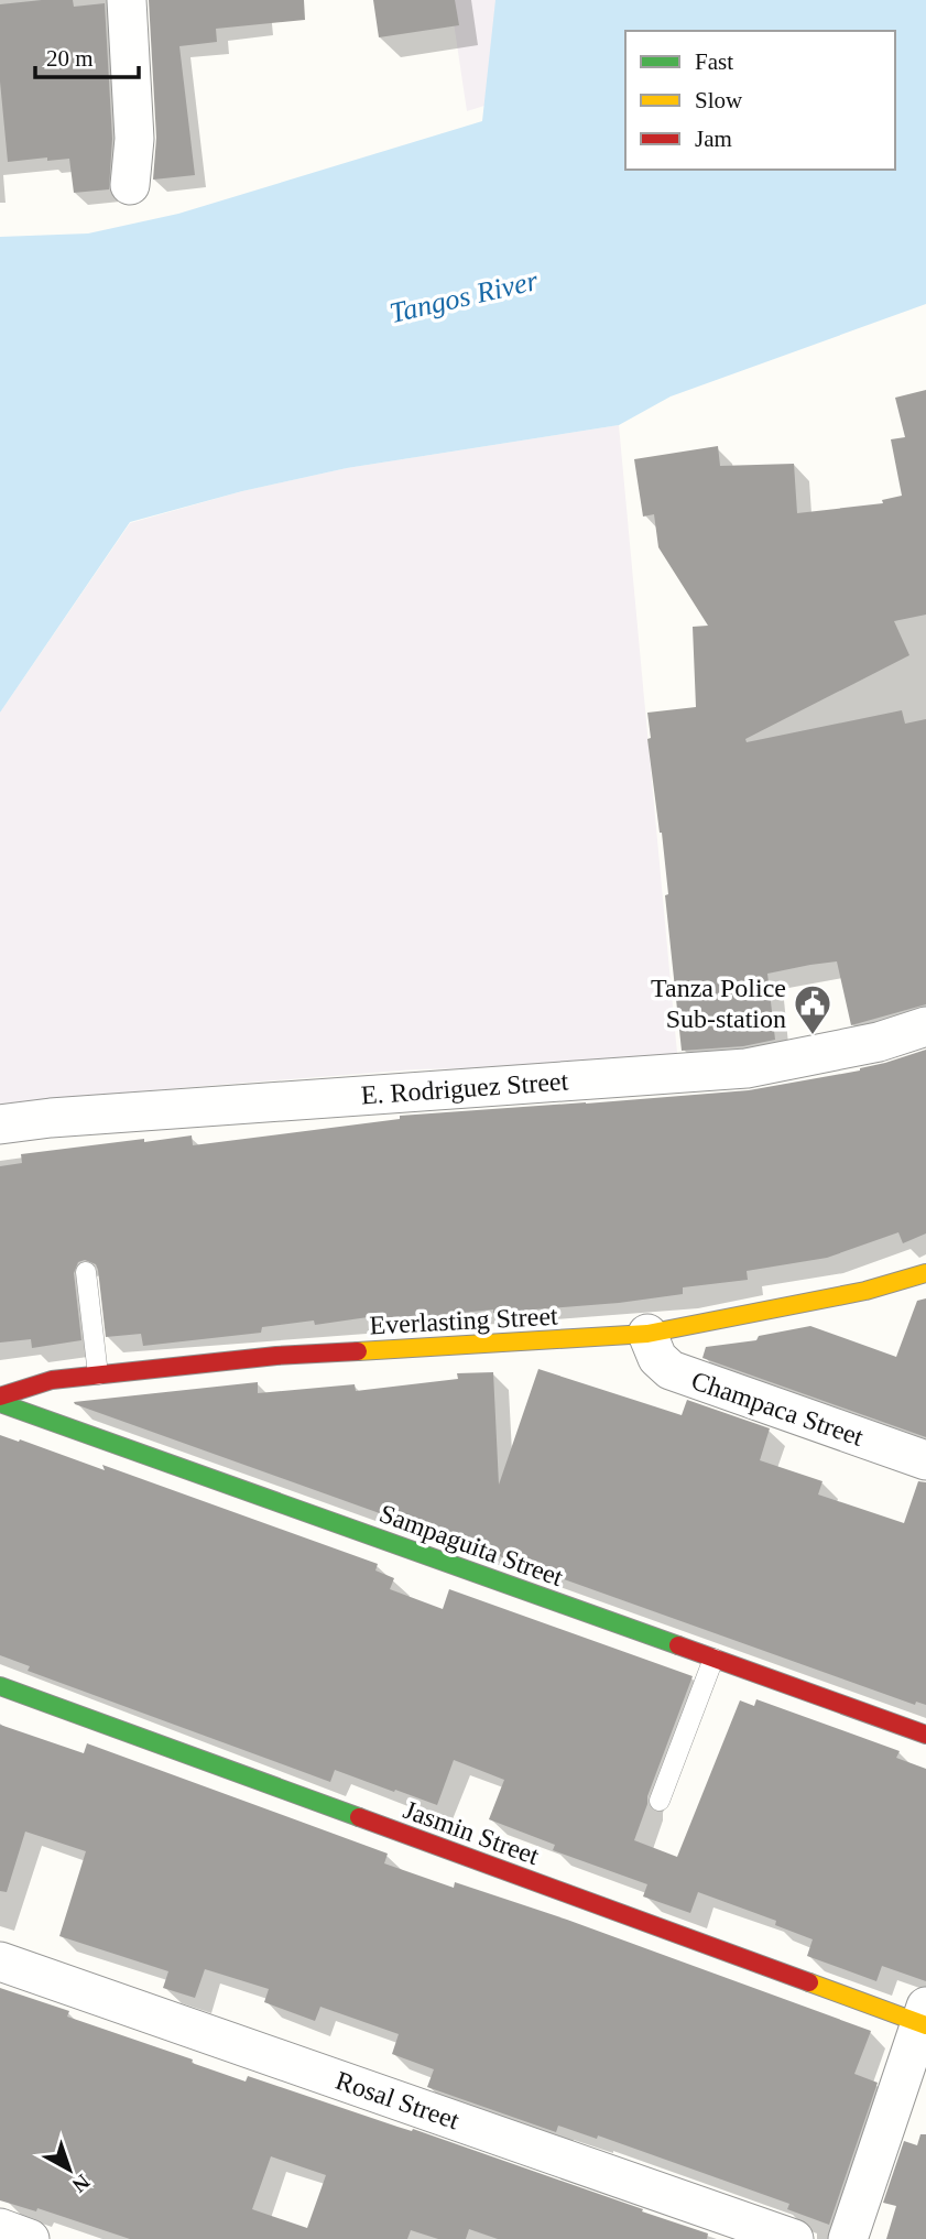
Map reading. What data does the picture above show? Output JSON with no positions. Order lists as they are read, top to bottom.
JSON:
{
  "streets": {
    "street": [
      "E. Rodriguez Street",
      "Everlasting Street",
      "Champaca Street",
      "Sampaguita Street",
      "Jasmin Street",
      "Rosal Street"
    ]
  },
  "crossings": [
    ["Everlasting Street", "Champaca Street"]
  ],
  "water": ["Tangos River"],
  "places": {
    "public building": ["Tanza Police Sub-station"]
  },
  "legend": ["Fast", "Slow", "Jam"],
  "scale_bar": "20 m",
  "north": "bottom right"
}
